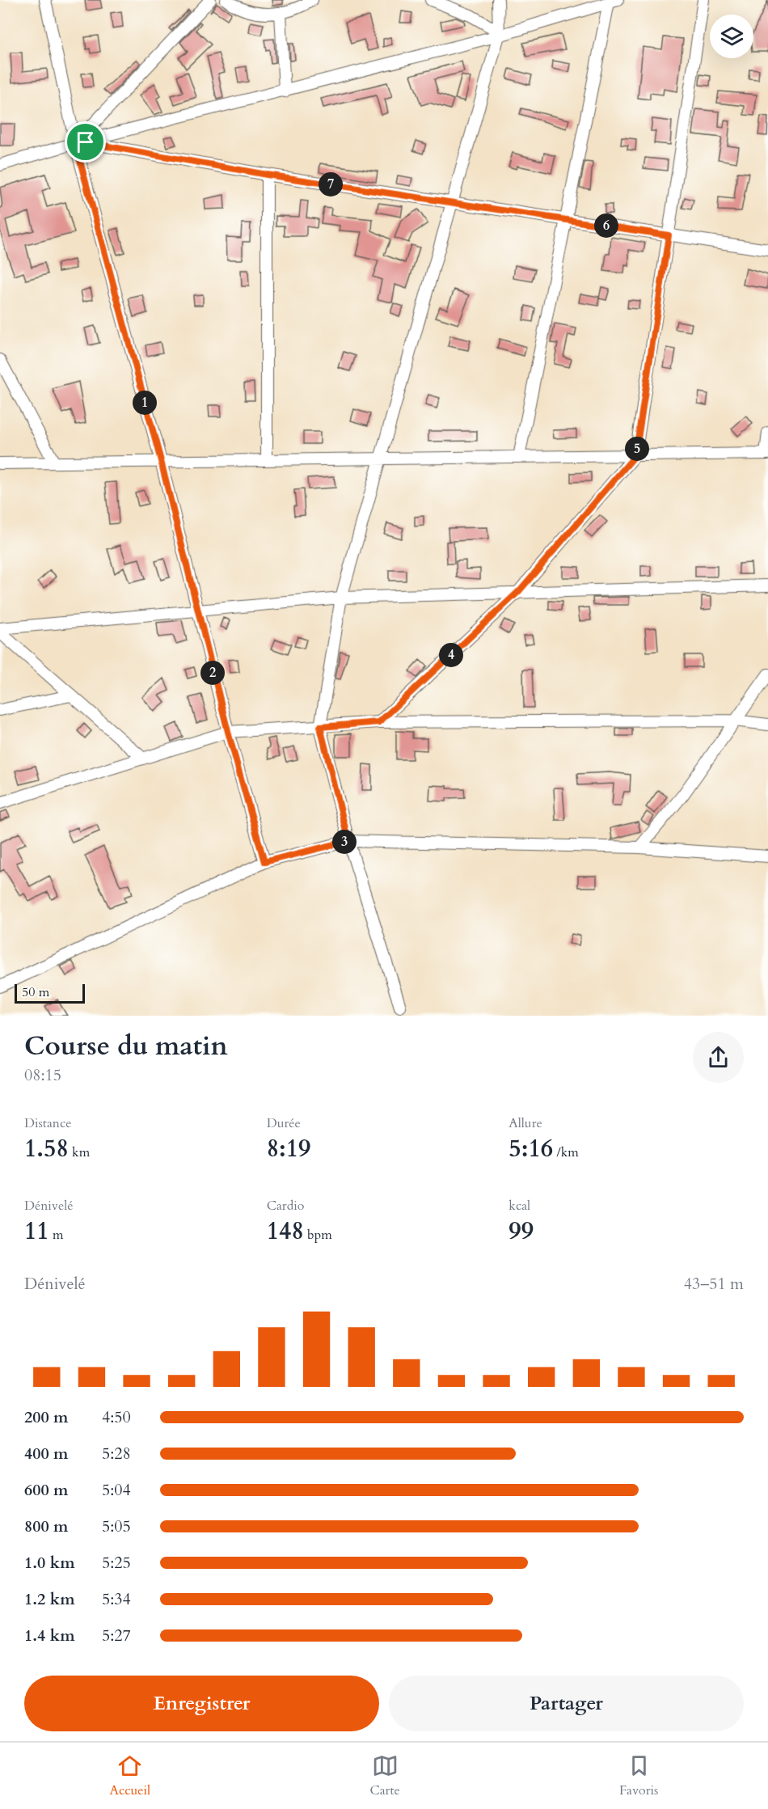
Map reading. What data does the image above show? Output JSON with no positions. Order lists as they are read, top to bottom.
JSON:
{
  "scale_bar": "50 m",
  "page": {
    "pins": [
      "7",
      "6",
      "1",
      "5",
      "4",
      "2",
      "3"
    ],
    "scale": "50 m",
    "heading": ["Course du matin", "08:15"],
    "stats": [
      ["Distance", "1.58 km"],
      ["Durée", "8:19"],
      ["Allure", "5:16 /km"],
      ["Dénivelé", "11 m"],
      ["Cardio", "148 bpm"],
      ["kcal", "99"]
    ],
    "chart": ["Dénivelé", "43–51 m"],
    "list": [
      {
        "name": "200 m",
        "note": "4:50"
      },
      {
        "name": "400 m",
        "note": "5:28"
      },
      {
        "name": "600 m",
        "note": "5:04"
      },
      {
        "name": "800 m",
        "note": "5:05"
      },
      {
        "name": "1.0 km",
        "note": "5:25"
      },
      {
        "name": "1.2 km",
        "note": "5:34"
      },
      {
        "name": "1.4 km",
        "note": "5:27"
      }
    ],
    "buttons": ["Enregistrer", "Partager"],
    "tabs": ["Accueil", "Carte", "Favoris"]
  }
}
